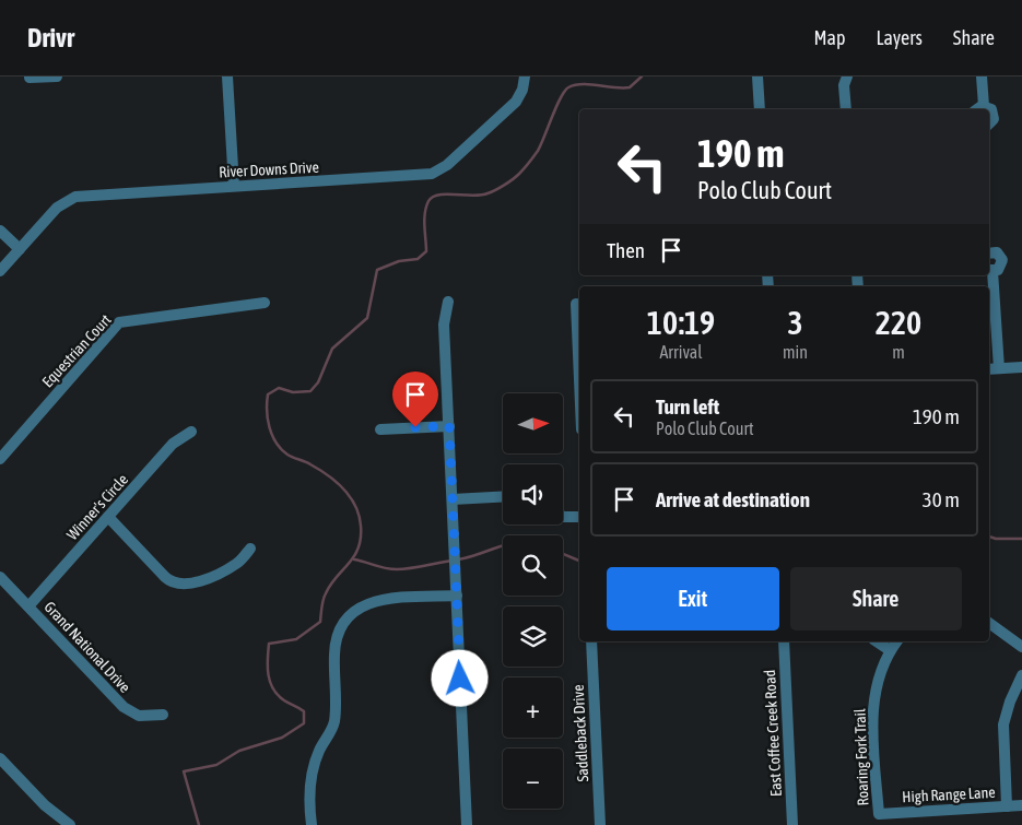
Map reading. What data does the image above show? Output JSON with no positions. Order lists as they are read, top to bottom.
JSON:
{
  "streets": {
    "street": [
      "River Downs Drive",
      "Equestrian Court",
      "Winner's Circle",
      "Grand National Drive",
      "Saddleback Drive",
      "East Coffee Creek Road",
      "Roaring Fork Trail",
      "High Range Lane"
    ]
  },
  "crossings": [
    ["Winner's Circle", "Grand National Drive"],
    ["Roaring Fork Trail", "High Range Lane"]
  ],
  "north": "right",
  "page": {
    "header": "Drivr",
    "nav": ["Map", "Layers", "Share"],
    "turn": ["190 m", "Polo Club Court"],
    "then": "Then",
    "eta": [
      "10:19",
      "Arrival",
      "3",
      "min",
      "220",
      "m"
    ],
    "list": [
      {
        "name": "Turn left",
        "note": "Polo Club Court",
        "value": "190 m"
      },
      {
        "name": "Arrive at destination",
        "value": "30 m"
      }
    ],
    "map_buttons": ["+", "−"],
    "buttons": ["Exit", "Share"]
  }
}
